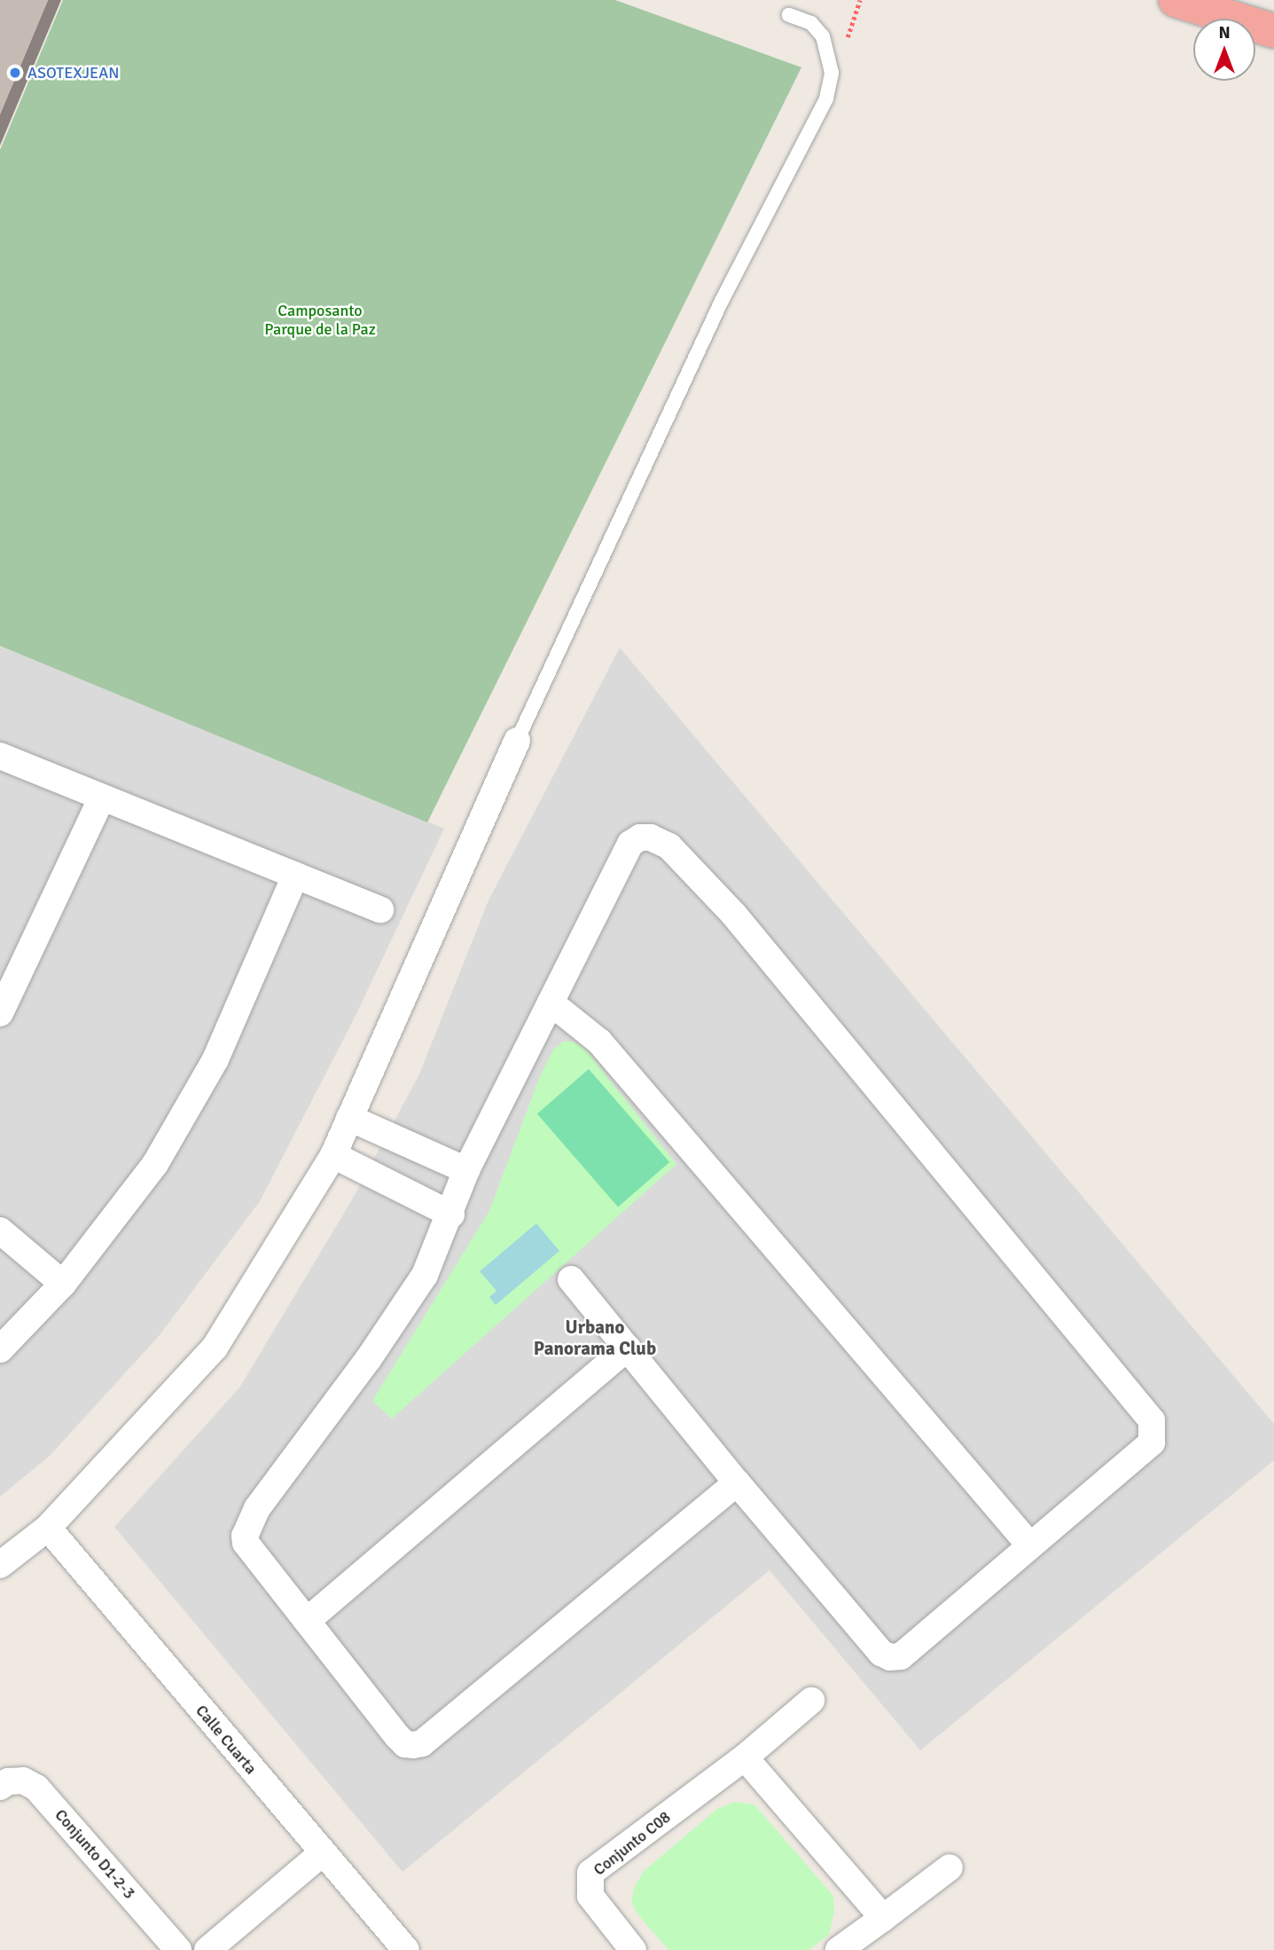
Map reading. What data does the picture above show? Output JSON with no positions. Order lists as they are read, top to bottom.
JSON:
{
  "streets": {
    "street": ["Calle Cuarta", "Conjunto C08", "Conjunto D1-2-3"]
  },
  "districts": ["Urbano Panorama Club"],
  "parks": ["Camposanto Parque de la Paz"],
  "places": ["ASOTEXJEAN"],
  "north": "top"
}
